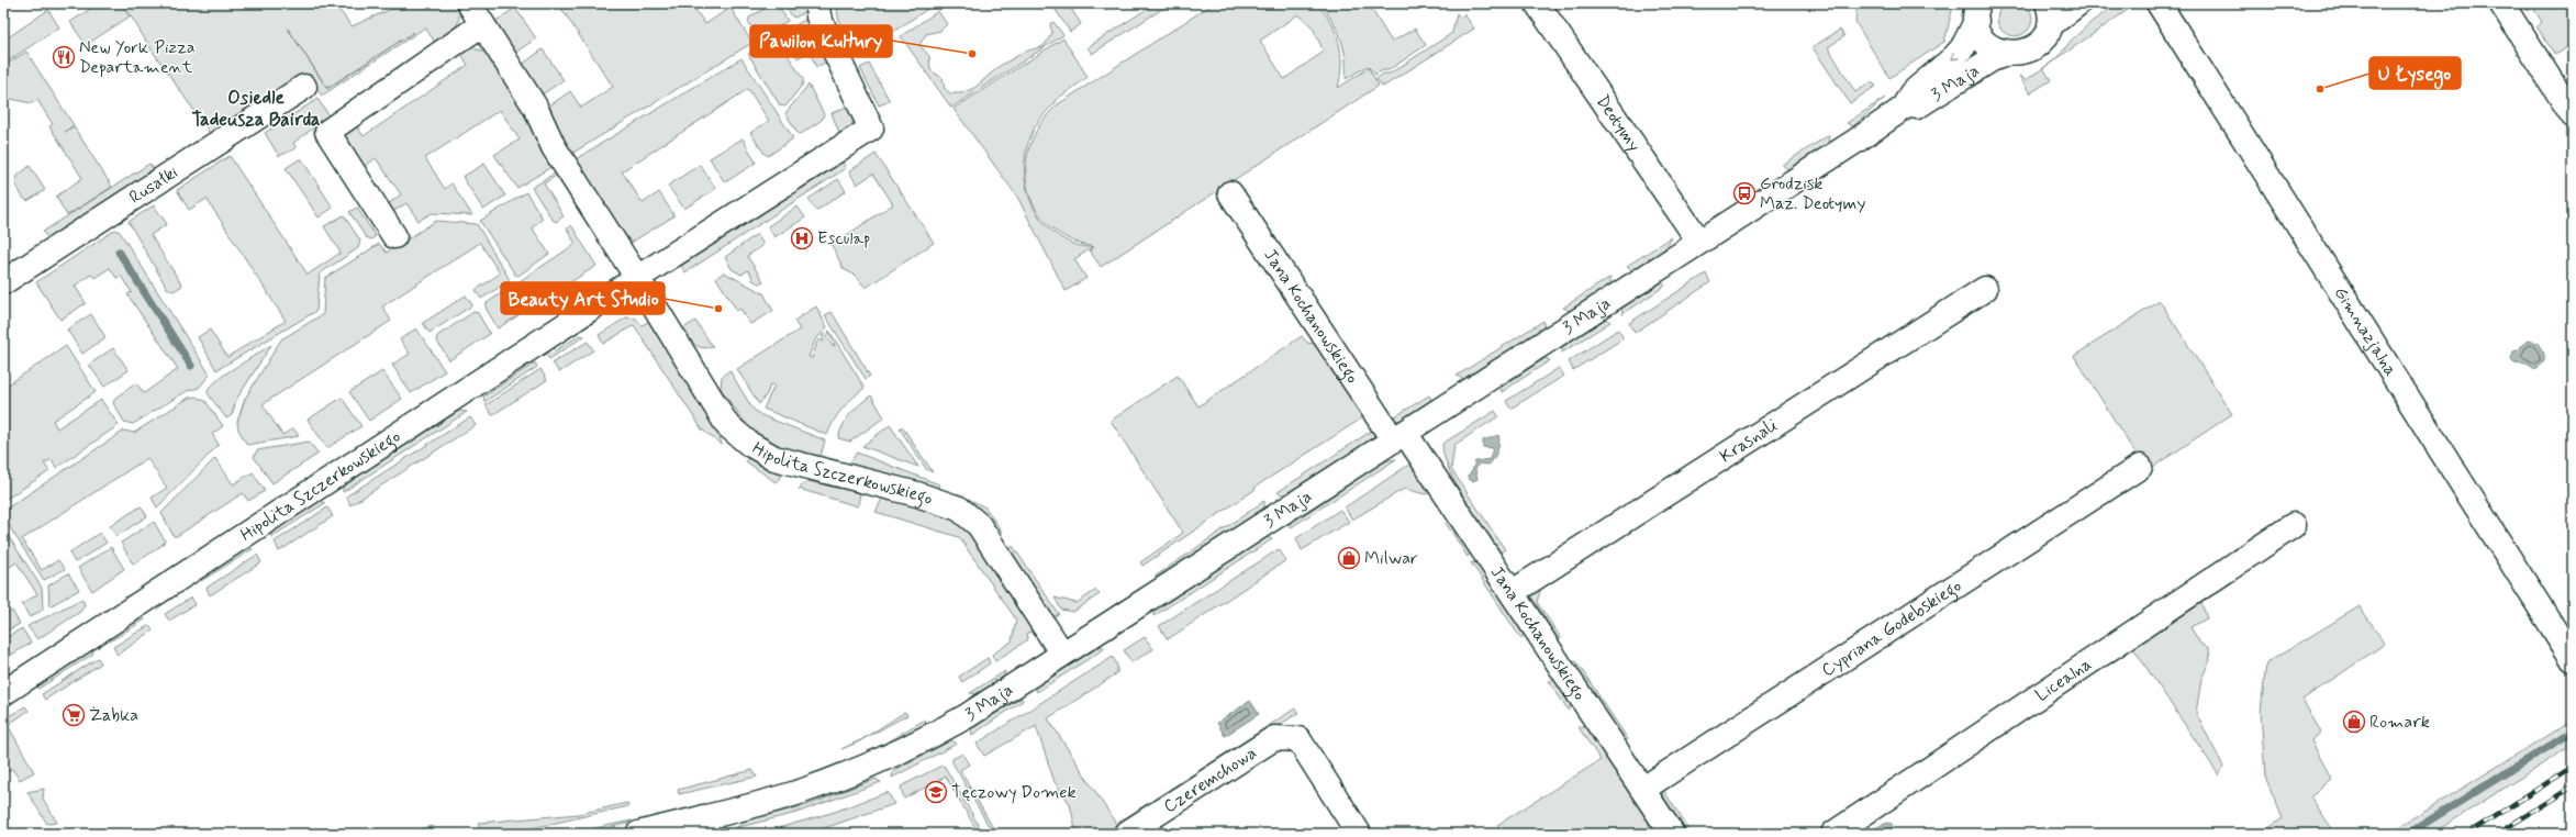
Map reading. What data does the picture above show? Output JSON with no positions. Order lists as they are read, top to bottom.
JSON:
{
  "streets": {
    "street": [
      "3 Maja",
      "Deotymy",
      "Rusałki",
      "Jana Kochanowskiego",
      "Gimnazjalna",
      "Krasnali",
      "Hipolita Szczerkowskiego",
      "Cypriana Godebskiego",
      "Licealna",
      "Czeremchowa"
    ]
  },
  "crossings": [
    ["3 Maja", "Deotymy"],
    ["3 Maja", "Jana Kochanowskiego"],
    ["3 Maja", "Hipolita Szczerkowskiego"],
    ["Jana Kochanowskiego", "Krasnali"],
    ["Jana Kochanowskiego", "Cypriana Godebskiego"]
  ],
  "districts": ["Osiedle Tadeusza Bairda"],
  "places": {
    "other": ["Pawilon Kultury", "U Łysego", "Beauty Art Studio"],
    "restaurant": ["New York Pizza Departament"],
    "bus stop": ["Grodzisk Maz. Deotymy"],
    "hospital": ["Esculap"],
    "shop": ["Milwar", "Romark"],
    "supermarket": ["Żabka"],
    "school or university": ["Tęczowy Domek"]
  }
}
